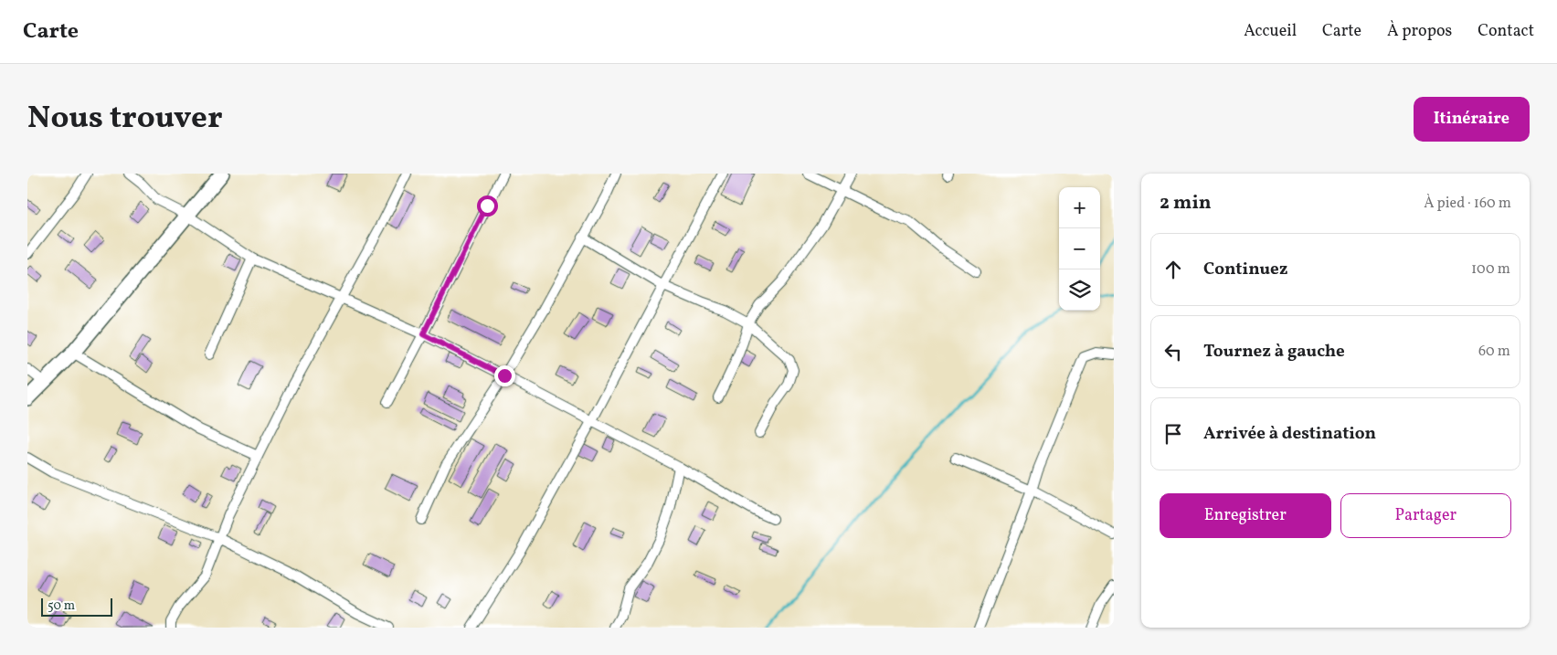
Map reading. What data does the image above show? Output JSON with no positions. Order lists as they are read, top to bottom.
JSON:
{
  "scale_bar": "50 m",
  "page": {
    "header": "Carte",
    "nav": [
      "Accueil",
      "Carte",
      "À propos",
      "Contact"
    ],
    "title": "Nous trouver",
    "buttons": [
      "Itinéraire",
      ["Enregistrer", "Partager"]
    ],
    "heading": ["2 min", "À pied · 160 m"],
    "map_buttons": ["+", "−"],
    "list": [
      ["Continuez", "100 m"],
      ["Tournez à gauche", "60 m"],
      "Arrivée à destination"
    ],
    "scale": "50 m"
  }
}
